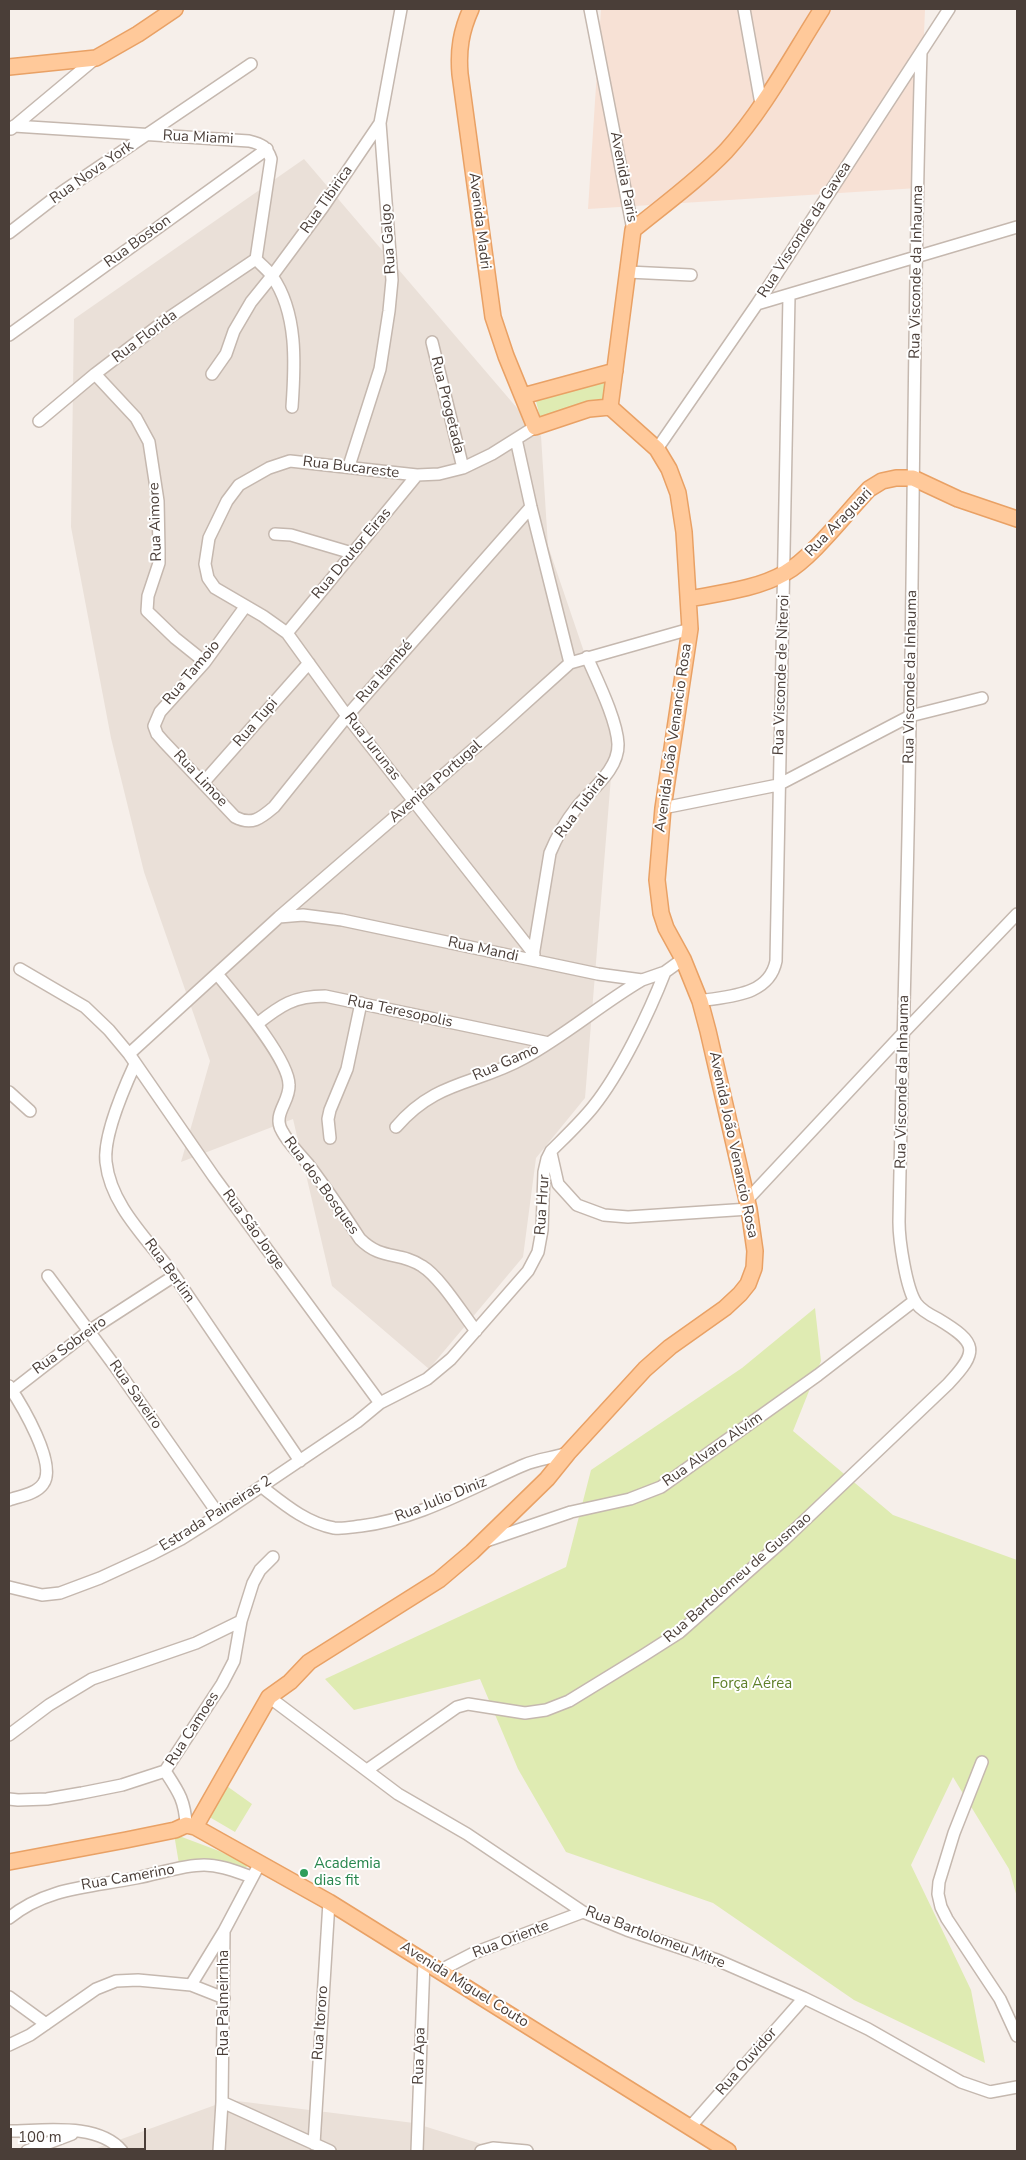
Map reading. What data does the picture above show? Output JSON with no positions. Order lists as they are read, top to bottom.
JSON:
{
  "streets": {
    "main road": [
      "Avenida Paris",
      "Avenida Madri",
      "Rua Araguari",
      "Avenida João Venancio Rosa",
      "Avenida Miguel Couto"
    ],
    "street": [
      "Rua Miami",
      "Rua Nova York",
      "Rua Tibirica",
      "Rua Visconde da Gavea",
      "Rua Galgo",
      "Rua Boston",
      "Rua Visconde da Inhauma",
      "Rua Florida",
      "Rua Progetada",
      "Rua Bucareste",
      "Rua Aimore",
      "Rua Doutor Eiras",
      "Rua Itambé",
      "Rua Tamoio",
      "Rua Visconde de Niteroi",
      "Rua Tupi",
      "Rua Jurunas",
      "Rua Limoe",
      "Avenida Portugal",
      "Rua Tubiral",
      "Rua Mandi",
      "Rua Teresopolis",
      "Rua Gamo",
      "Rua dos Bosques",
      "Rua Hrur",
      "Rua São Jorge",
      "Rua Berlim",
      "Rua Sobreiro",
      "Rua Saveiro",
      "Rua Alvaro Alvim",
      "Rua Julio Diniz",
      "Estrada Paineiras 2",
      "Rua Bartolomeu de Gusmao",
      "Rua Camoes",
      "Rua Camerino",
      "Rua Bartolomeu Mitre",
      "Rua Oriente",
      "Rua Palmeirnha",
      "Rua Itororo",
      "Rua Apa",
      "Rua Ouvidor"
    ]
  },
  "crossings": [
    ["Rua Miami", "Rua Nova York"],
    ["Rua Miami", "Rua Boston"],
    ["Avenida Paris", "Avenida João Venancio Rosa"],
    ["Rua Tibirica", "Rua Galgo"],
    ["Avenida Madri", "Rua Bucareste"],
    ["Rua Visconde da Gavea", "Rua Visconde da Inhauma"],
    ["Rua Visconde da Gavea", "Avenida João Venancio Rosa"],
    ["Rua Galgo", "Rua Bucareste"],
    ["Rua Visconde da Inhauma", "Rua Araguari"],
    ["Rua Visconde da Inhauma", "Rua Alvaro Alvim"],
    ["Rua Visconde da Inhauma", "Rua Bartolomeu de Gusmao"],
    ["Rua Florida", "Rua Aimore"],
    ["Rua Progetada", "Rua Bucareste"],
    ["Rua Bucareste", "Rua Doutor Eiras"],
    ["Rua Bucareste", "Rua Tamoio"],
    ["Rua Bucareste", "Rua Jurunas"],
    ["Rua Aimore", "Rua Tamoio"],
    ["Rua Araguari", "Rua Visconde de Niteroi"],
    ["Rua Araguari", "Avenida João Venancio Rosa"],
    ["Rua Doutor Eiras", "Rua Jurunas"],
    ["Rua Itambé", "Rua Jurunas"],
    ["Rua Itambé", "Rua Limoe"],
    ["Rua Tamoio", "Rua Limoe"],
    ["Rua Visconde de Niteroi", "Avenida João Venancio Rosa"],
    ["Rua Tupi", "Rua Jurunas"],
    ["Rua Tupi", "Rua Limoe"],
    ["Avenida João Venancio Rosa", "Rua Mandi"],
    ["Avenida João Venancio Rosa", "Rua Alvaro Alvim"],
    ["Avenida João Venancio Rosa", "Rua Julio Diniz"],
    ["Avenida João Venancio Rosa", "Rua Bartolomeu Mitre"],
    ["Avenida João Venancio Rosa", "Avenida Miguel Couto"],
    ["Rua Jurunas", "Avenida Portugal"],
    ["Rua Jurunas", "Rua Tubiral"],
    ["Rua Jurunas", "Rua Mandi"],
    ["Avenida Portugal", "Rua Mandi"],
    ["Avenida Portugal", "Rua dos Bosques"],
    ["Avenida Portugal", "Rua São Jorge"],
    ["Avenida Portugal", "Rua Berlim"],
    ["Rua Tubiral", "Rua Mandi"],
    ["Rua Mandi", "Rua Gamo"],
    ["Rua Mandi", "Rua Hrur"],
    ["Rua Teresopolis", "Rua Gamo"],
    ["Rua Teresopolis", "Rua dos Bosques"],
    ["Rua dos Bosques", "Rua Hrur"],
    ["Rua Hrur", "Rua São Jorge"],
    ["Rua Hrur", "Estrada Paineiras 2"],
    ["Rua São Jorge", "Rua Berlim"],
    ["Rua São Jorge", "Estrada Paineiras 2"],
    ["Rua Berlim", "Rua Sobreiro"],
    ["Rua Berlim", "Estrada Paineiras 2"],
    ["Rua Sobreiro", "Rua Saveiro"],
    ["Rua Saveiro", "Estrada Paineiras 2"],
    ["Rua Alvaro Alvim", "Rua Bartolomeu de Gusmao"],
    ["Rua Julio Diniz", "Estrada Paineiras 2"],
    ["Rua Bartolomeu de Gusmao", "Rua Bartolomeu Mitre"],
    ["Rua Camerino", "Rua Palmeirnha"],
    ["Rua Bartolomeu Mitre", "Rua Oriente"],
    ["Rua Bartolomeu Mitre", "Rua Ouvidor"],
    ["Rua Oriente", "Avenida Miguel Couto"],
    ["Avenida Miguel Couto", "Rua Palmeirnha"],
    ["Avenida Miguel Couto", "Rua Itororo"],
    ["Avenida Miguel Couto", "Rua Apa"],
    ["Avenida Miguel Couto", "Rua Ouvidor"]
  ],
  "parks": ["Força Aérea"],
  "places": ["Academia dias fit"],
  "scale_bar": "100 m"
}
